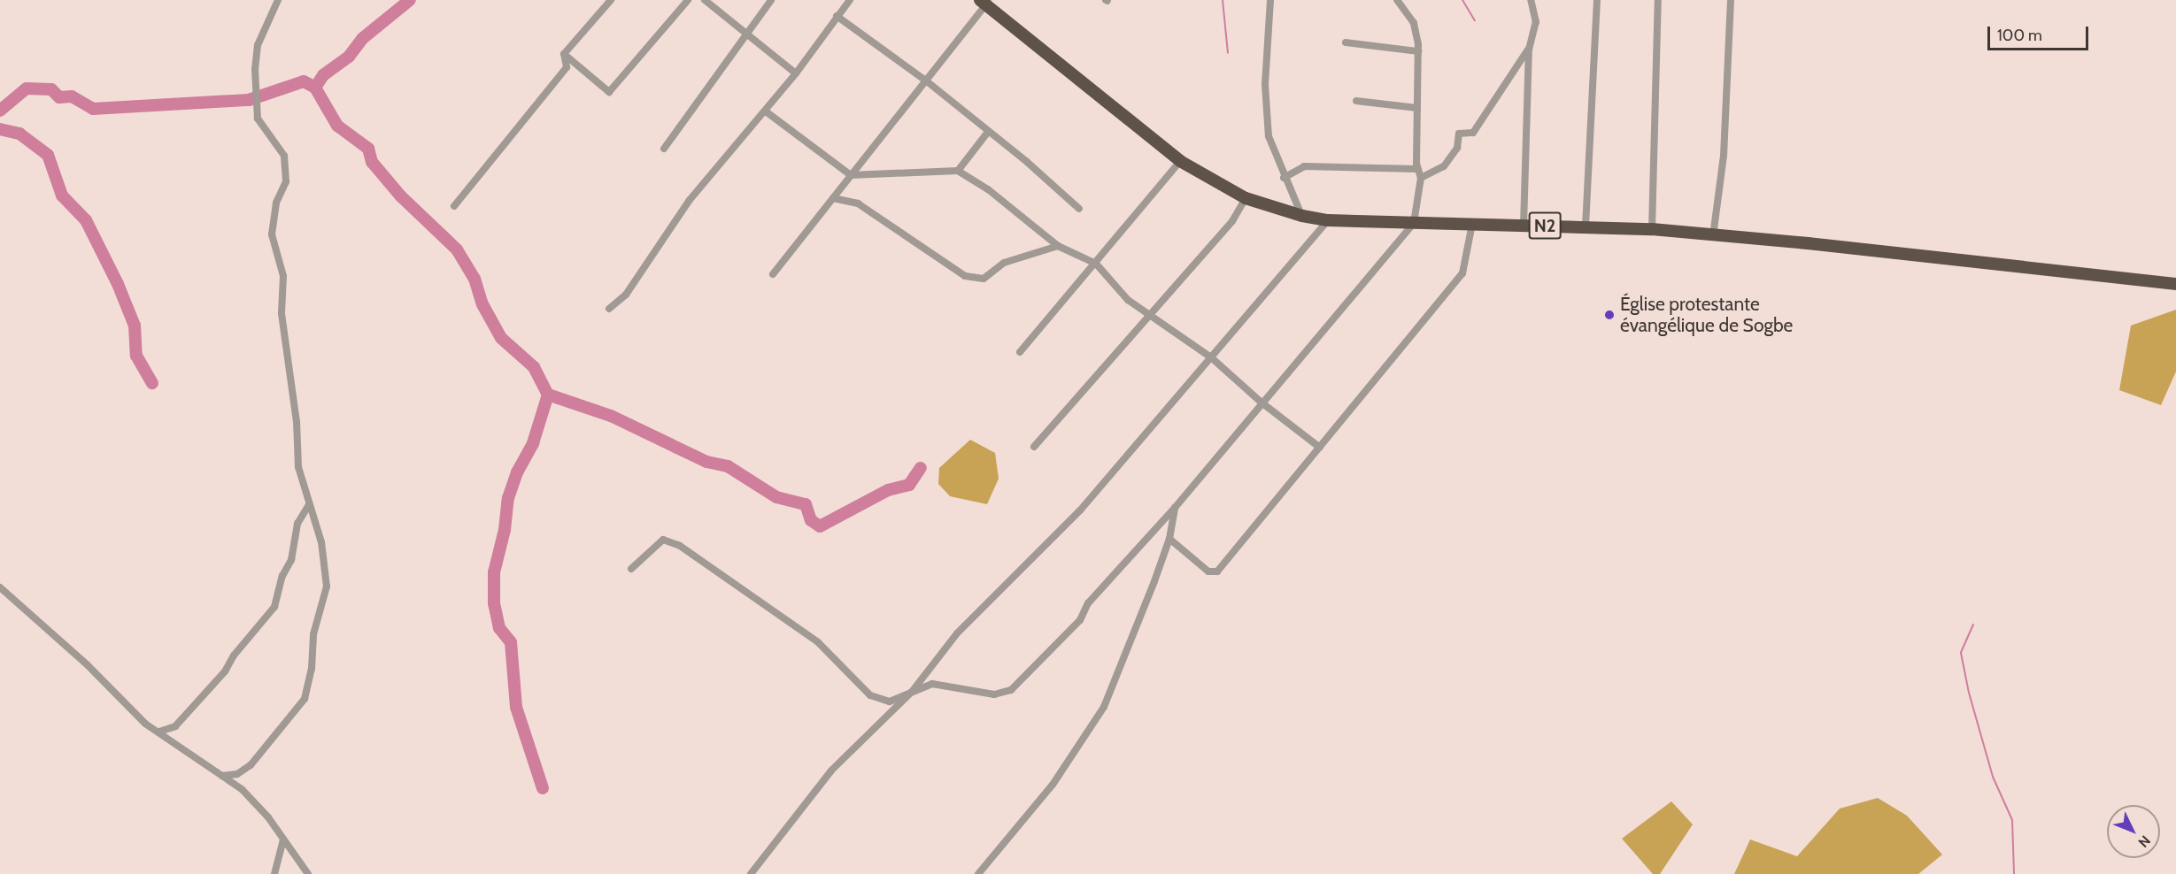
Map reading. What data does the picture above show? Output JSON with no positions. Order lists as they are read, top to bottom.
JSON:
{
  "streets": {
    "highway": ["N2"]
  },
  "places": ["Église protestante évangélique de Sogbe"],
  "scale_bar": "100 m",
  "north": "bottom right"
}
